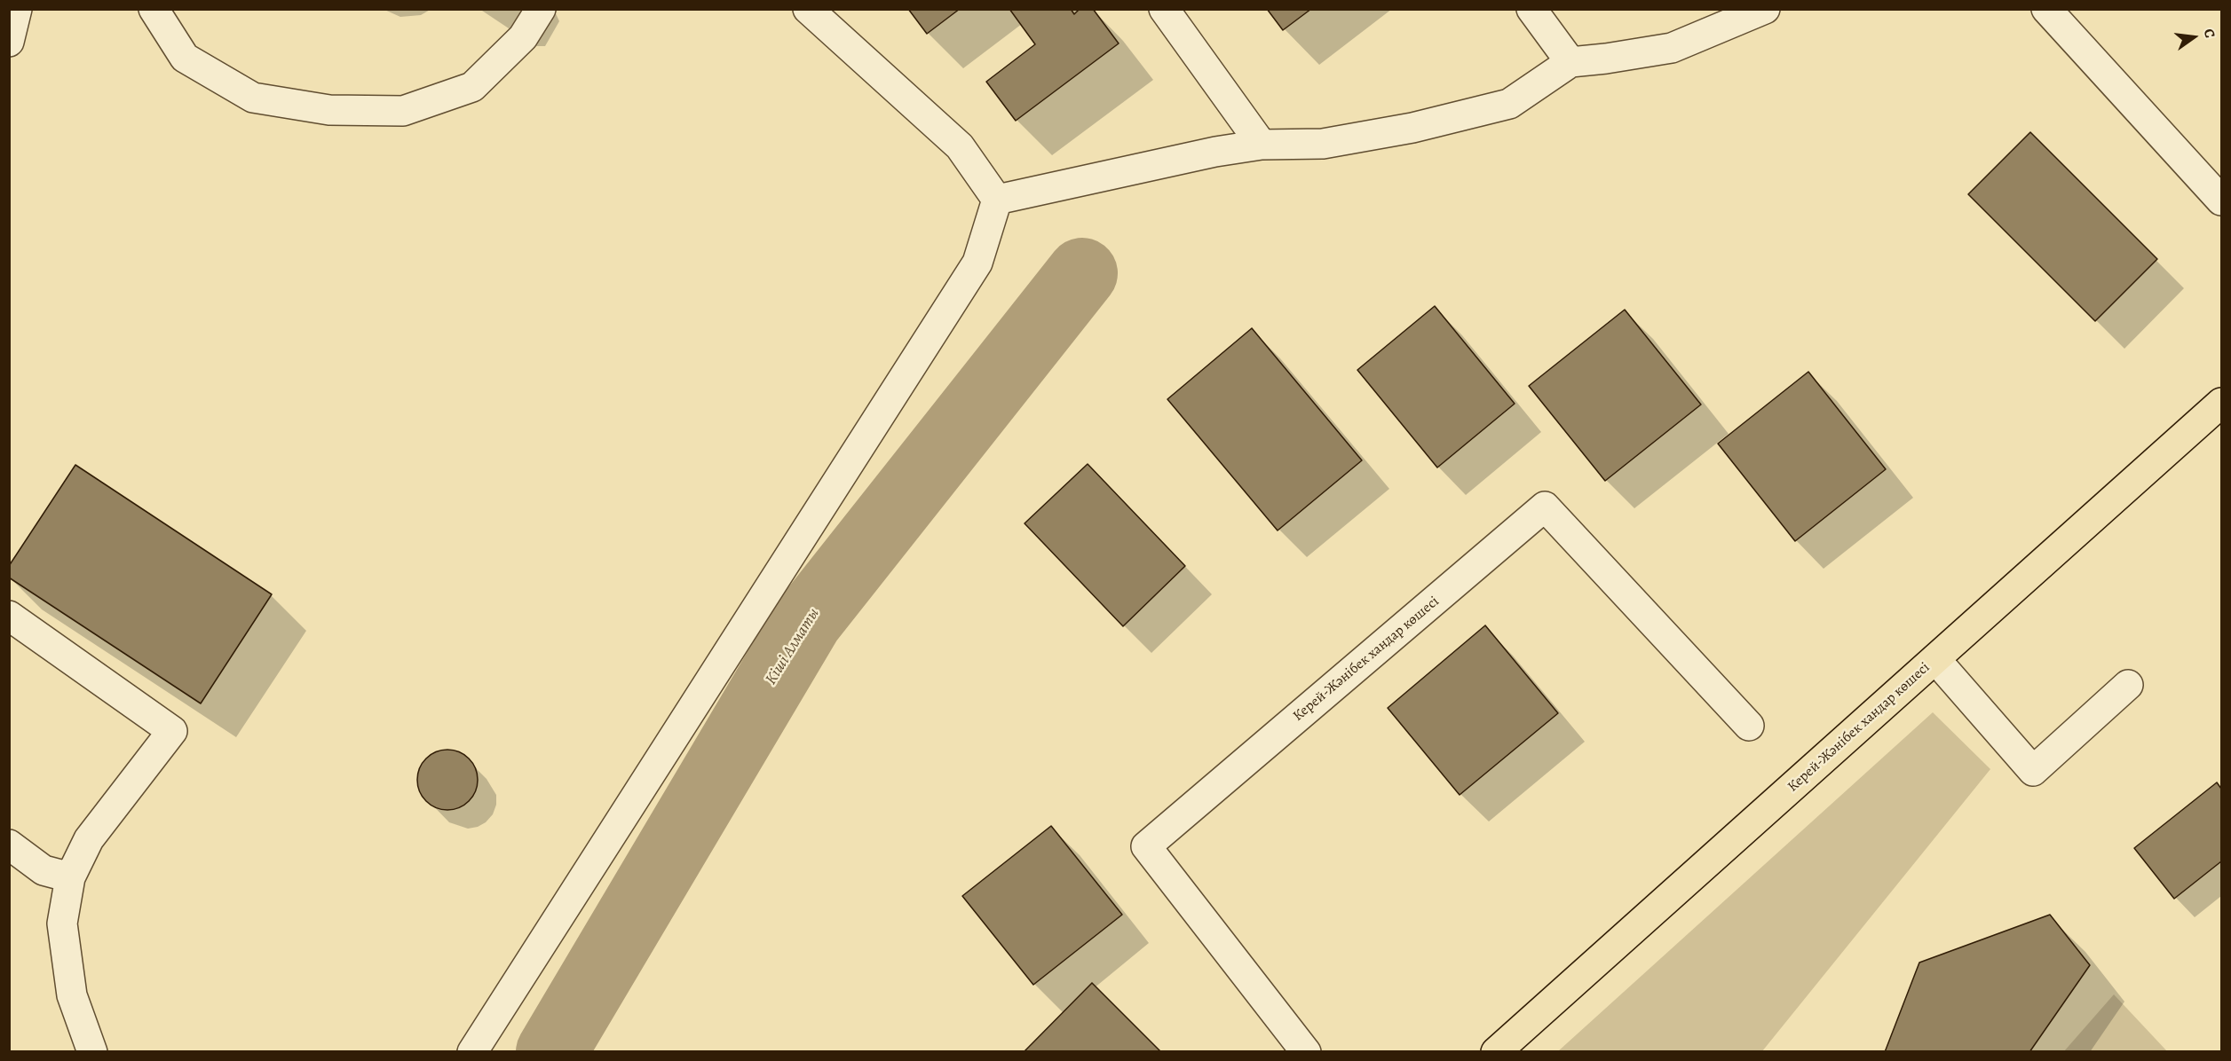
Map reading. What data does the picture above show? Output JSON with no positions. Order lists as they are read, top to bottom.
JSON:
{
  "streets": {
    "main road": ["Керей-Жәнібек хандар көшесі"]
  },
  "water": ["Кіші Алматы"],
  "north": "right"
}
